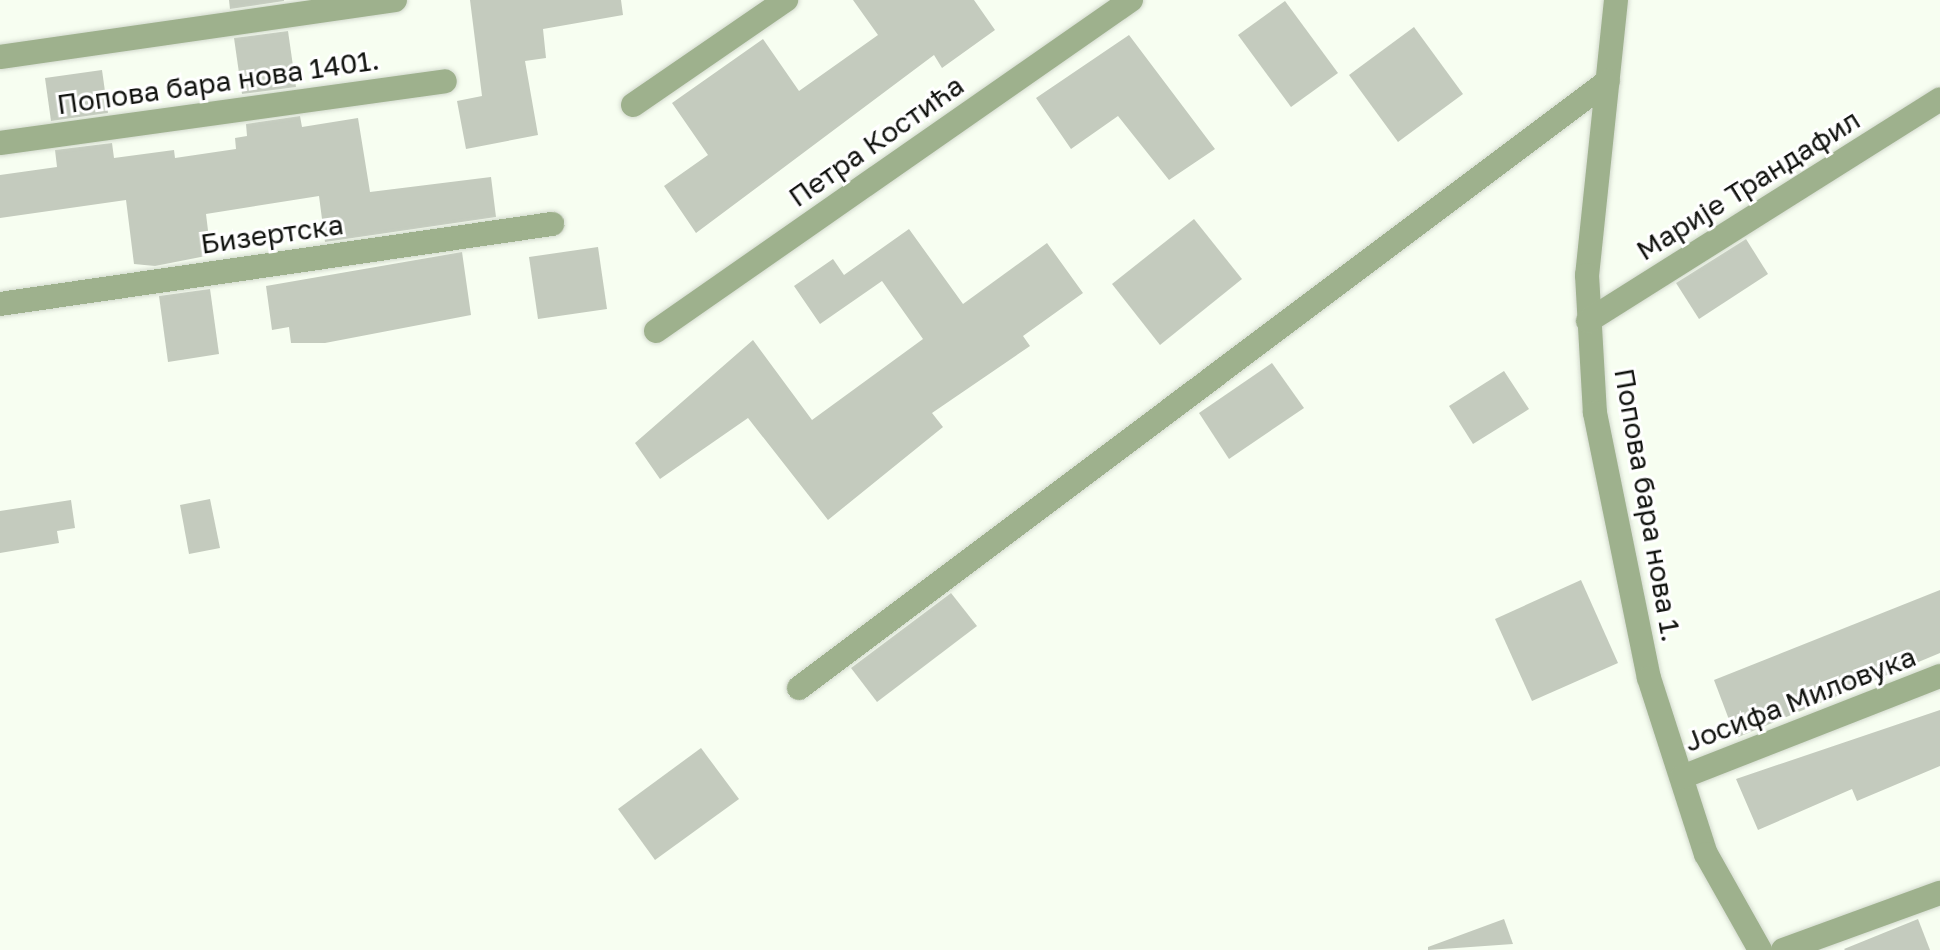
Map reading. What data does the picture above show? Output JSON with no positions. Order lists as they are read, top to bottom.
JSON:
{
  "streets": {
    "street": [
      "Попова бара нова 1401.",
      "Петра Костића",
      "Марије Трандафил",
      "Бизертска",
      "Попова бара нова 1.",
      "Јосифа Миловука"
    ]
  },
  "crossings": [
    ["Марије Трандафил", "Попова бара нова 1."],
    ["Попова бара нова 1.", "Јосифа Миловука"]
  ]
}
